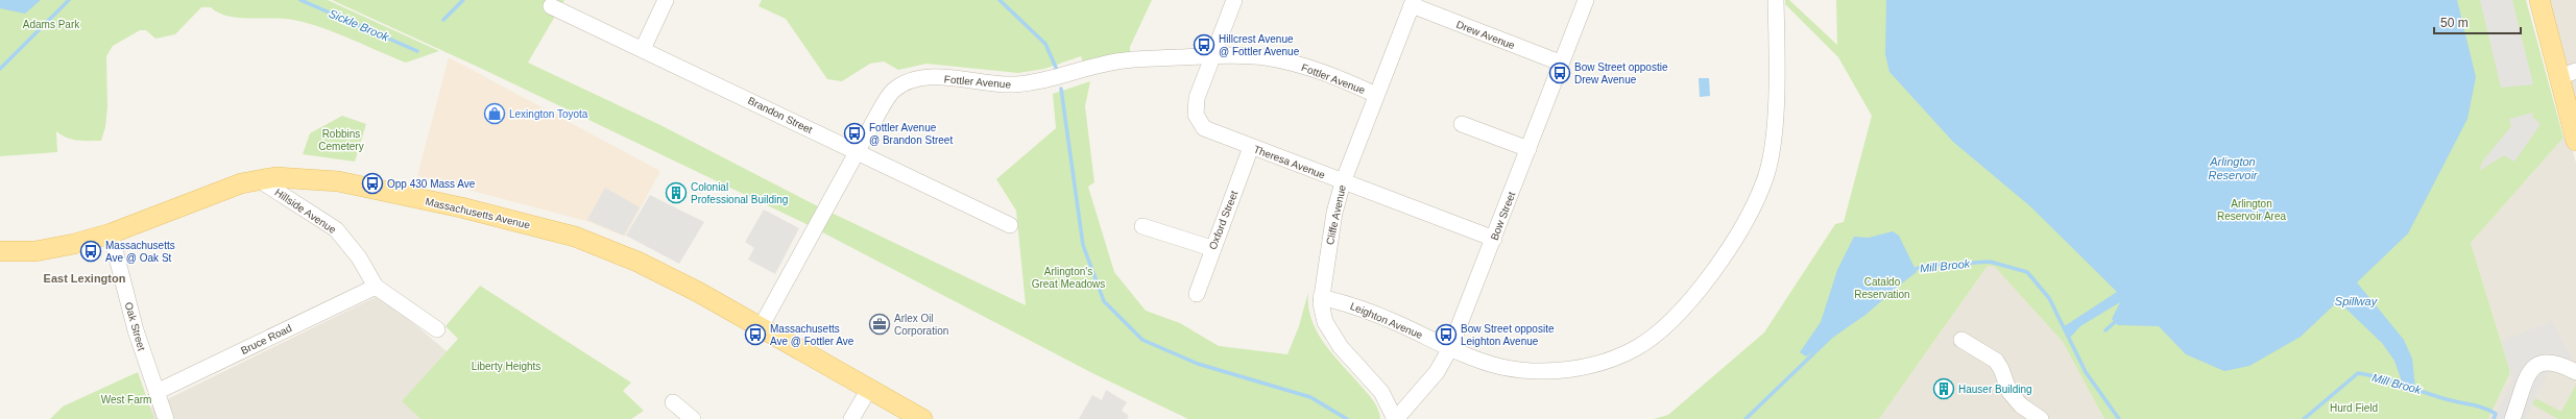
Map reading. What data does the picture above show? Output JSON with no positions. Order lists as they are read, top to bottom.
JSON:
{
  "streets": {
    "main road": ["Massachusetts Avenue"],
    "street": [
      "Drew Avenue",
      "Fottler Avenue",
      "Brandon Street",
      "Theresa Avenue",
      "Hillside Avenue",
      "Cliffe Avenue",
      "Bow Street",
      "Oxford Street",
      "Leighton Avenue",
      "Oak Street",
      "Bruce Road"
    ]
  },
  "crossings": [
    ["Drew Avenue", "Cliffe Avenue"],
    ["Drew Avenue", "Bow Street"],
    ["Fottler Avenue", "Brandon Street"],
    ["Fottler Avenue", "Theresa Avenue"],
    ["Fottler Avenue", "Massachusetts Avenue"],
    ["Fottler Avenue", "Cliffe Avenue"],
    ["Theresa Avenue", "Cliffe Avenue"],
    ["Theresa Avenue", "Bow Street"],
    ["Theresa Avenue", "Oxford Street"],
    ["Hillside Avenue", "Massachusetts Avenue"],
    ["Hillside Avenue", "Bruce Road"],
    ["Massachusetts Avenue", "Oak Street"],
    ["Cliffe Avenue", "Bow Street"],
    ["Cliffe Avenue", "Leighton Avenue"],
    ["Bow Street", "Leighton Avenue"],
    ["Oak Street", "Bruce Road"]
  ],
  "districts": ["East Lexington"],
  "water": [
    "Sickle Brook",
    "Arlington Reservoir",
    "Mill Brook",
    "Spillway"
  ],
  "parks": [
    "Adams Park",
    "Robbins Cemetery",
    "Arlington Reservoir Area",
    "Arlington's Great Meadows",
    "Cataldo Reservation",
    "Liberty Heights",
    "West Farm",
    "Hurd Field"
  ],
  "places": {
    "bus stop": [
      "Hillcrest Avenue @ Fottler Avenue",
      "Bow Street oppostie Drew Avenue",
      "Fottler Avenue @ Brandon Street",
      "Opp 430 Mass Ave",
      "Massachusetts Ave @ Oak St",
      "Massachusetts Ave @ Fottler Ave",
      "Bow Street opposite Leighton Avenue"
    ],
    "shop": ["Lexington Toyota"],
    "building": ["Colonial Professional Building", "Hauser Building"],
    "office": ["Arlex Oil Corporation"]
  },
  "scale_bar": "50 m"
}
